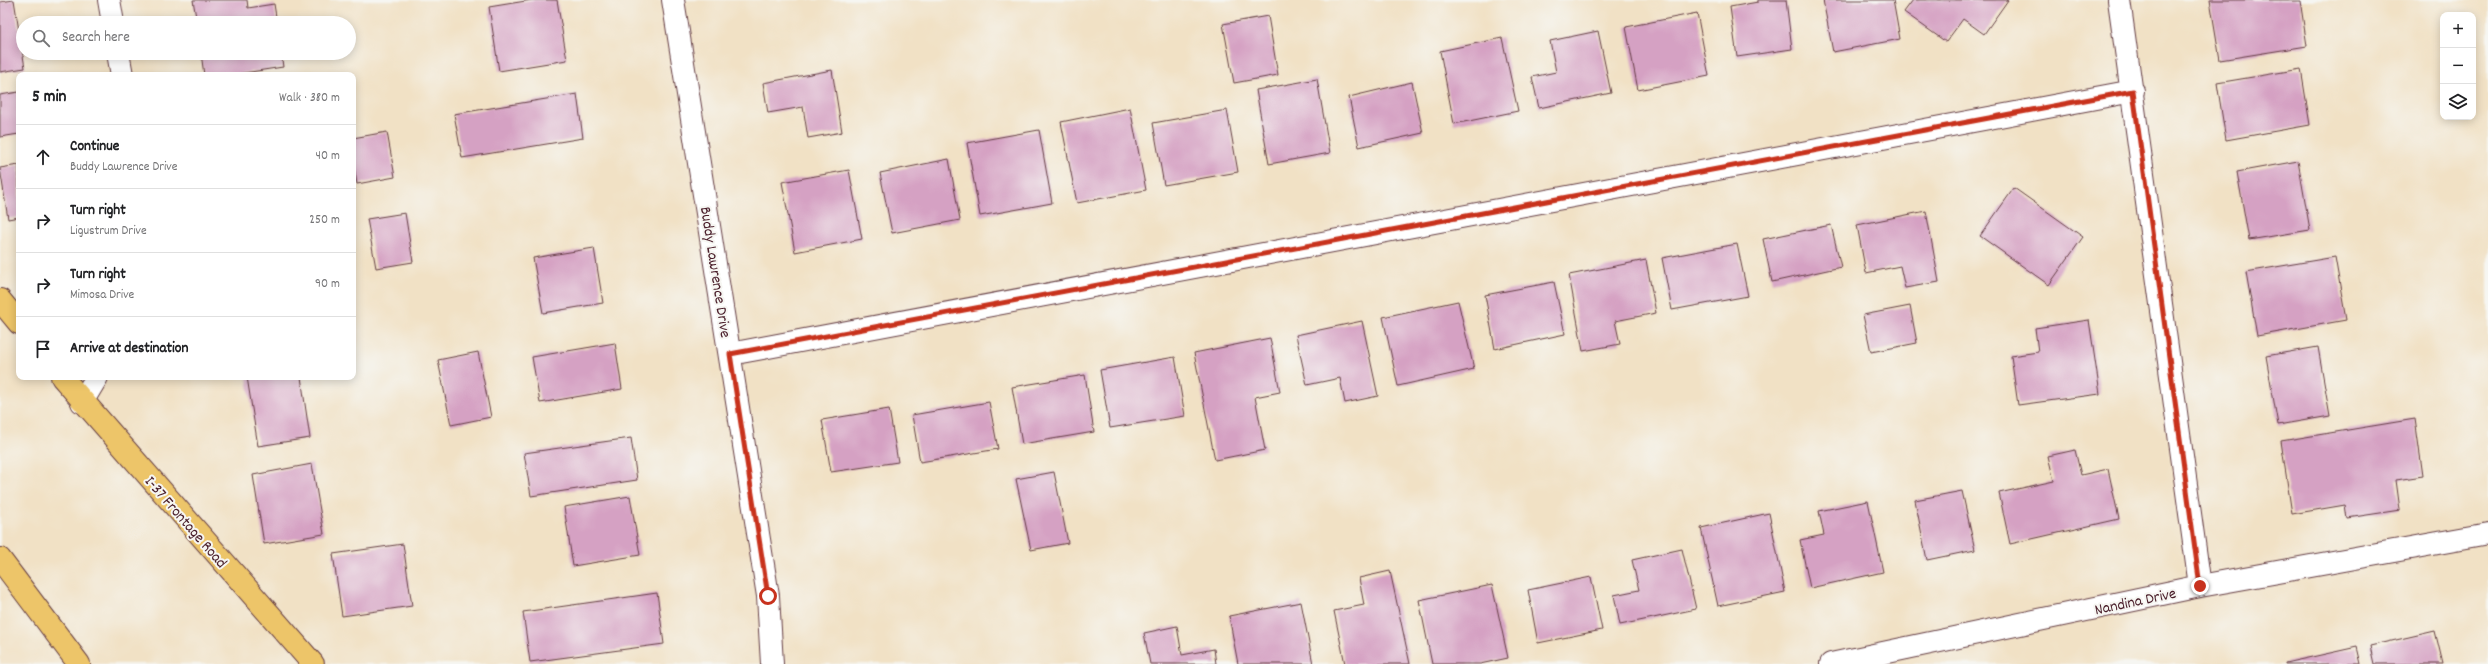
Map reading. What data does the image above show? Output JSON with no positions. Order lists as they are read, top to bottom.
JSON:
{
  "streets": {
    "main road": ["I-37 Frontage Road"],
    "street": ["Buddy Lawrence Drive", "Nandina Drive"]
  },
  "page": {
    "map_buttons": ["+", "−"],
    "search": "Search here",
    "heading": ["5 min", "Walk · 380 m"],
    "list": [
      ["Continue", "Buddy Lawrence Drive", "40 m"],
      ["Turn right", "Ligustrum Drive", "250 m"],
      ["Turn right", "Mimosa Drive", "90 m"],
      "Arrive at destination"
    ]
  }
}
